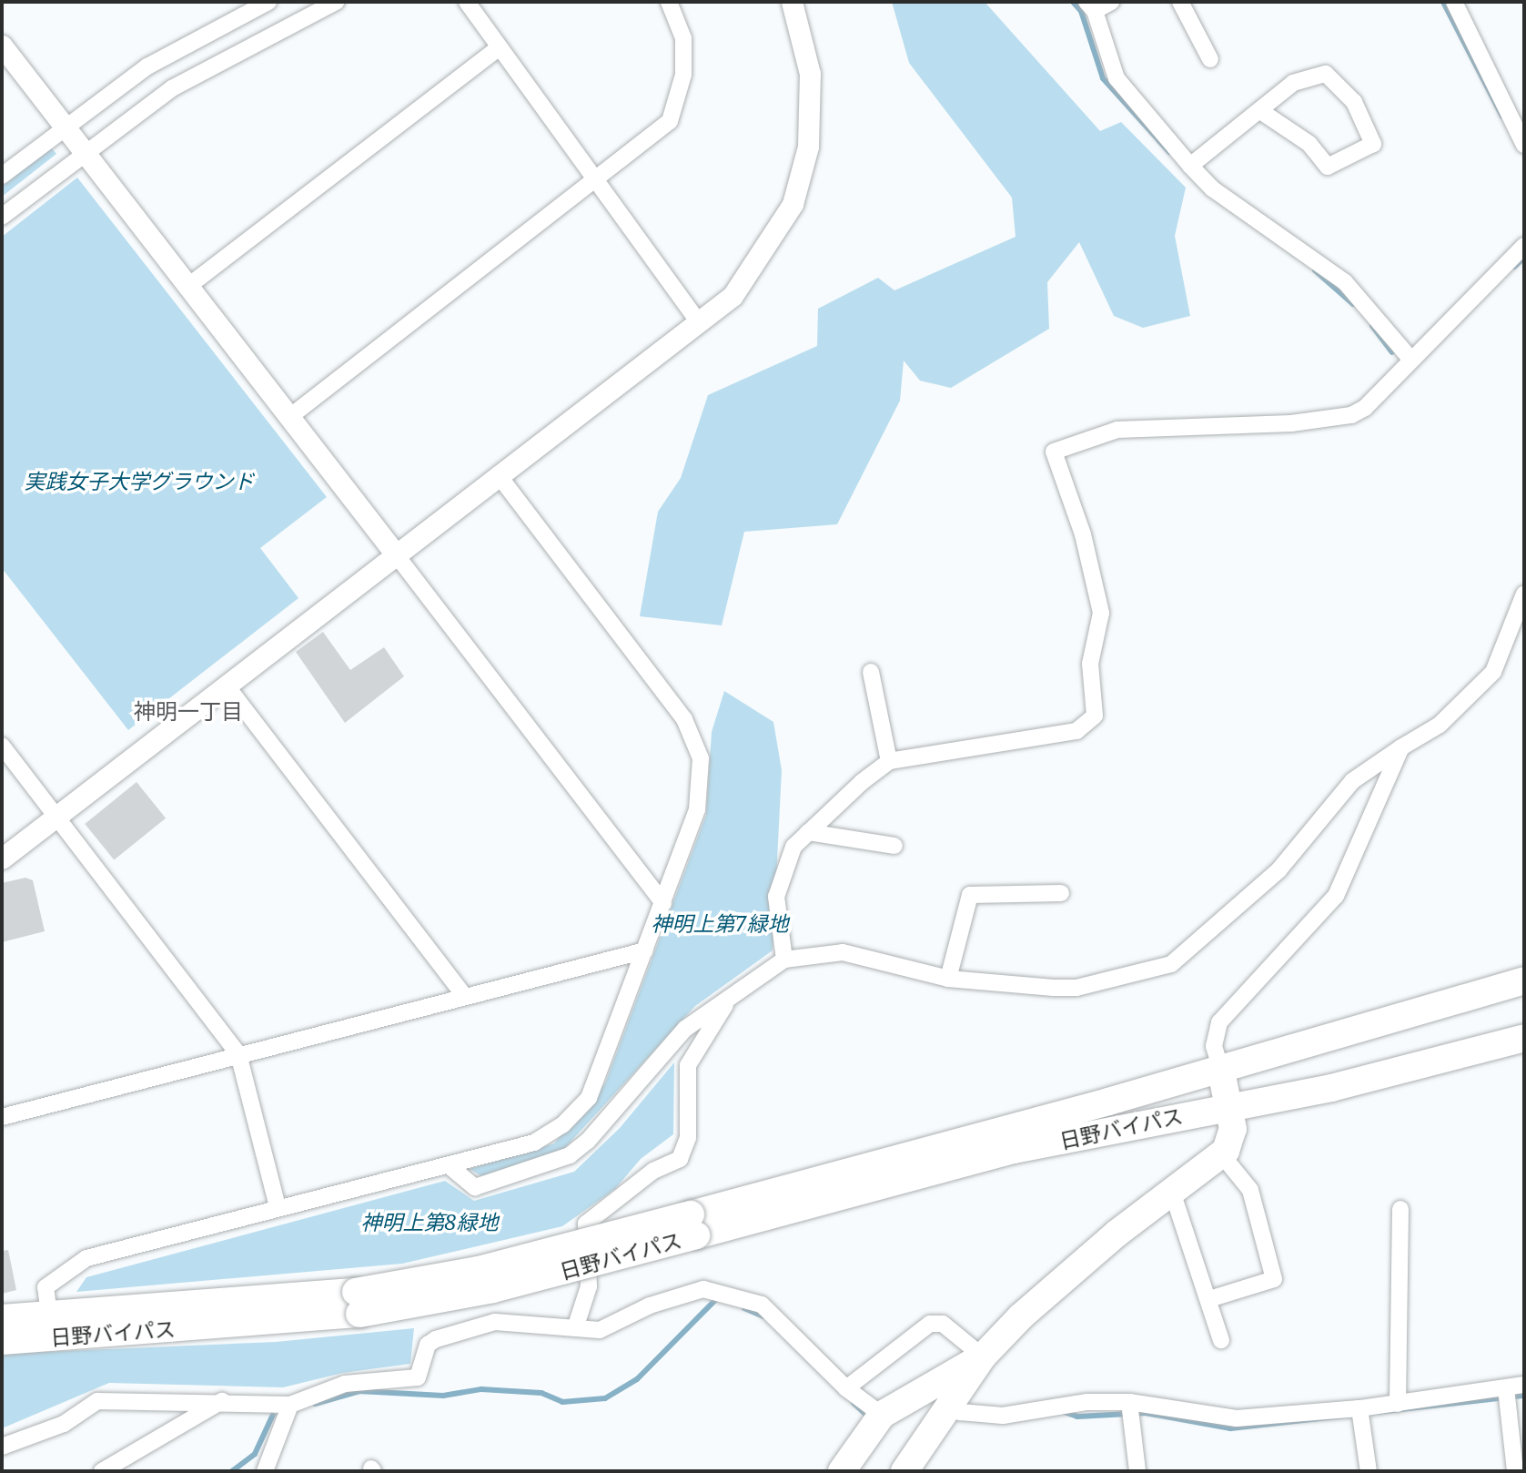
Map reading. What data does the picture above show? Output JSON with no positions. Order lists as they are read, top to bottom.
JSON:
{
  "streets": {
    "highway": ["日野バイパス"]
  },
  "districts": ["神明一丁目"],
  "parks": ["実践女子大学グラウンド", "神明上第7緑地", "神明上第8緑地"]
}
